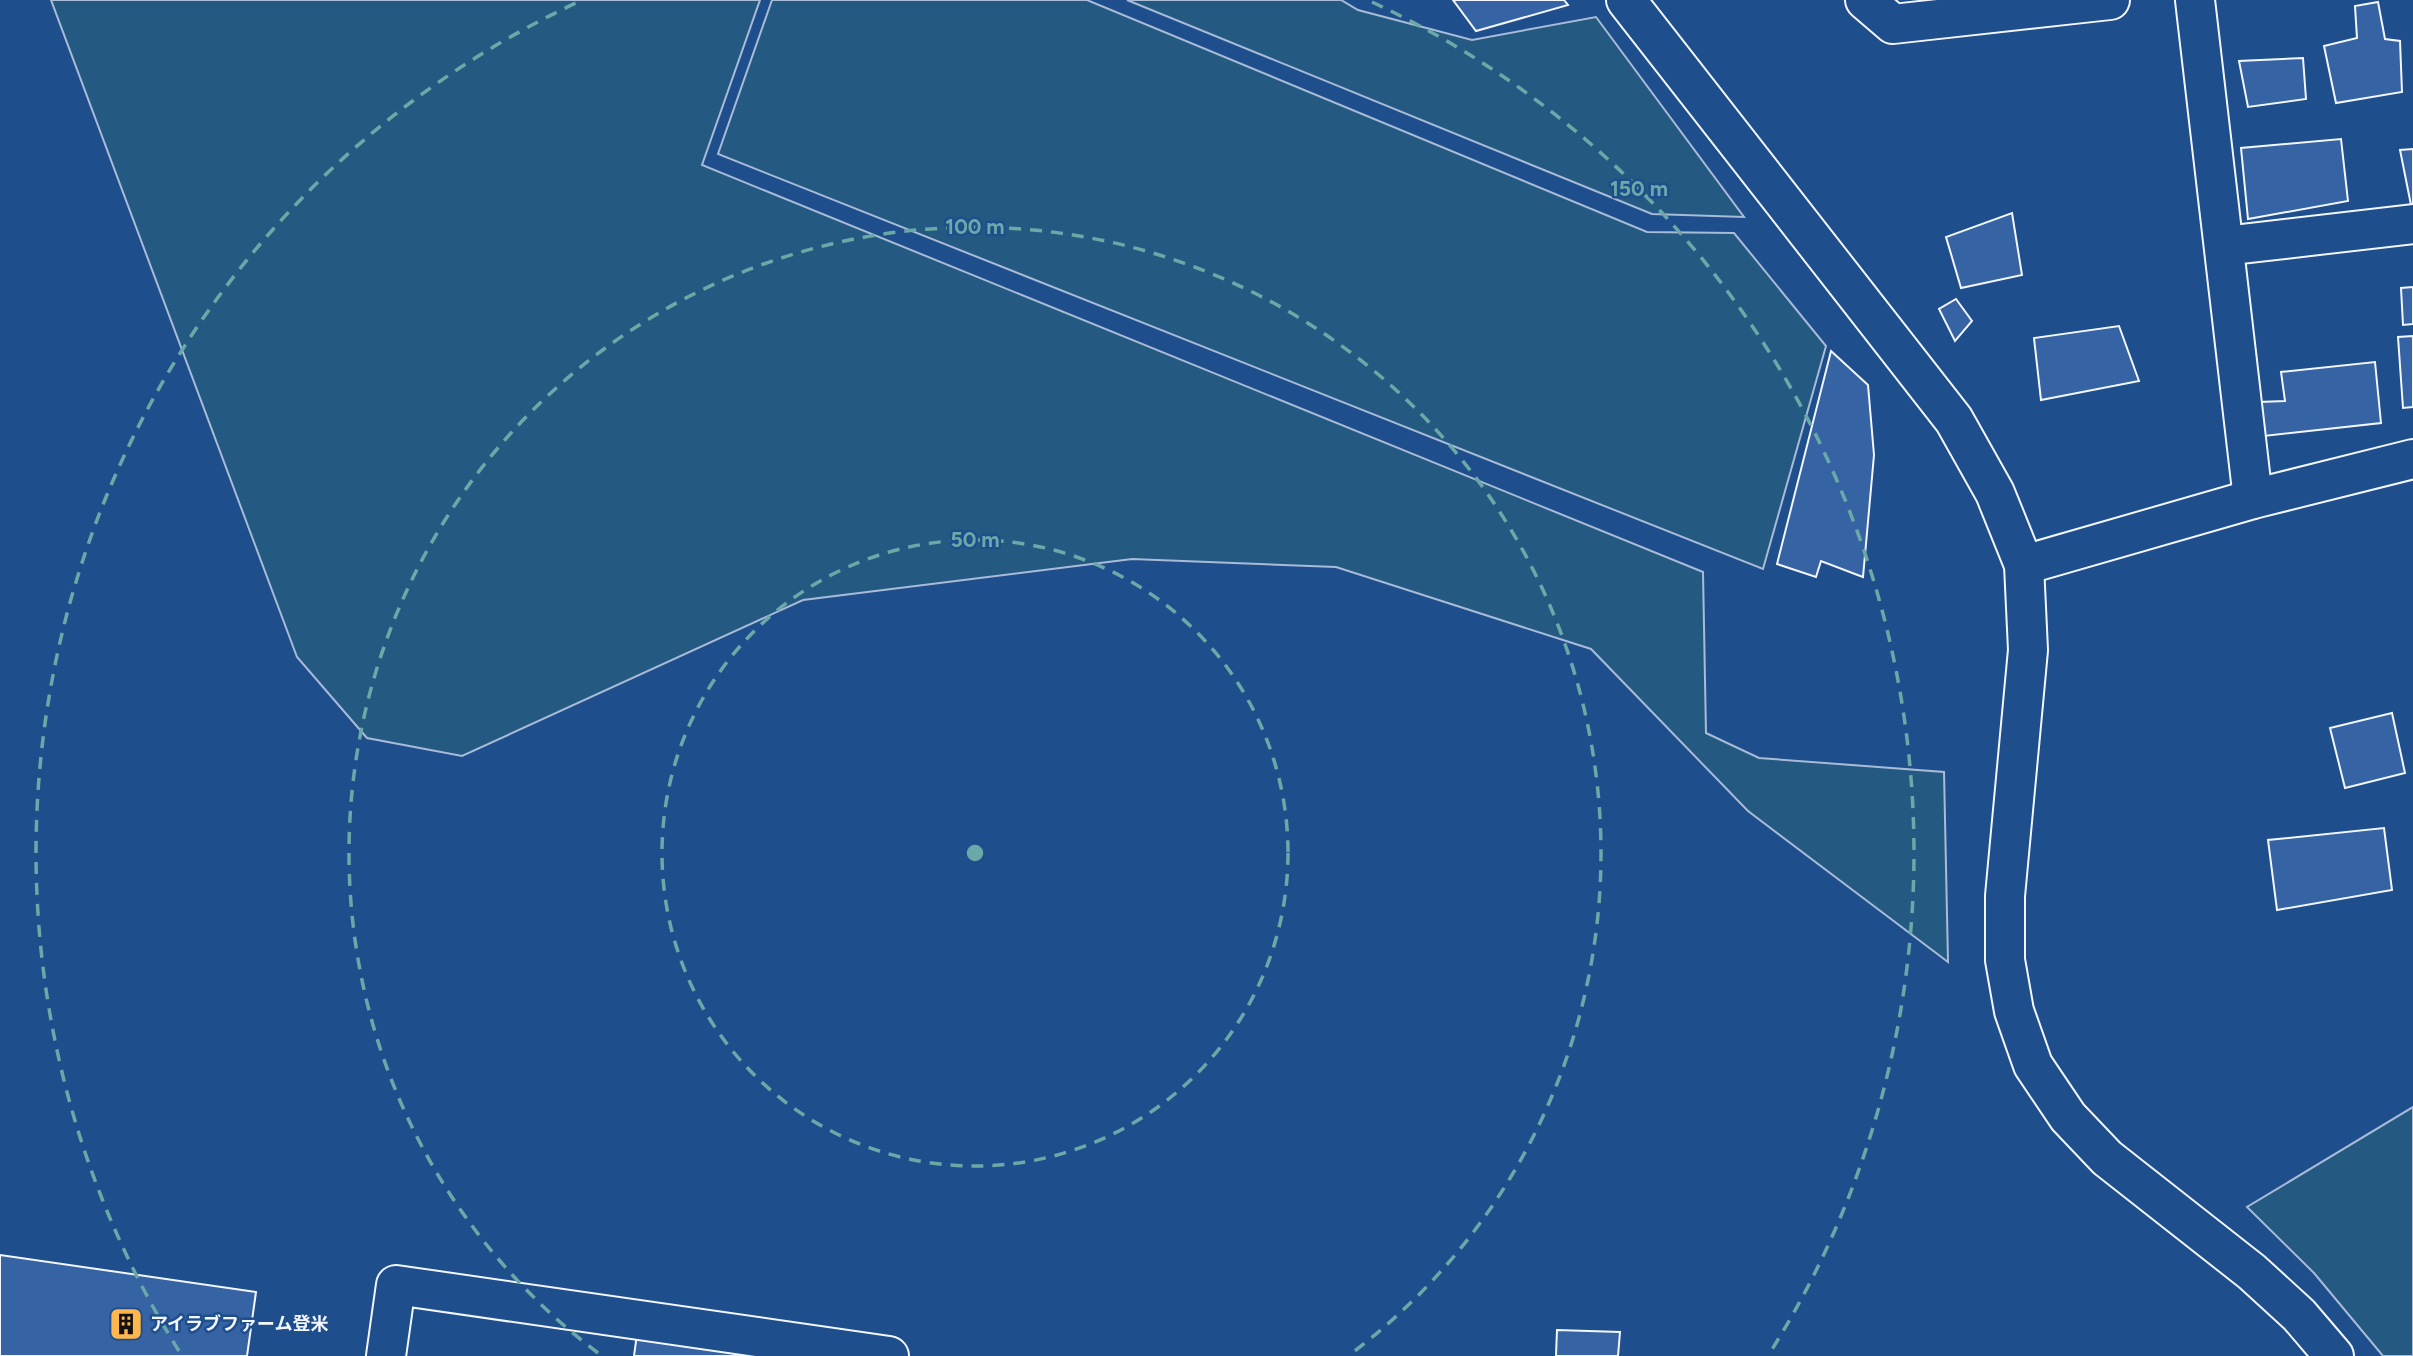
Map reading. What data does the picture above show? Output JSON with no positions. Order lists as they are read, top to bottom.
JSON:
{
  "places": {
    "building": ["アイラブファーム登米"]
  },
  "rings": ["150 m", "100 m", "50 m"]
}
